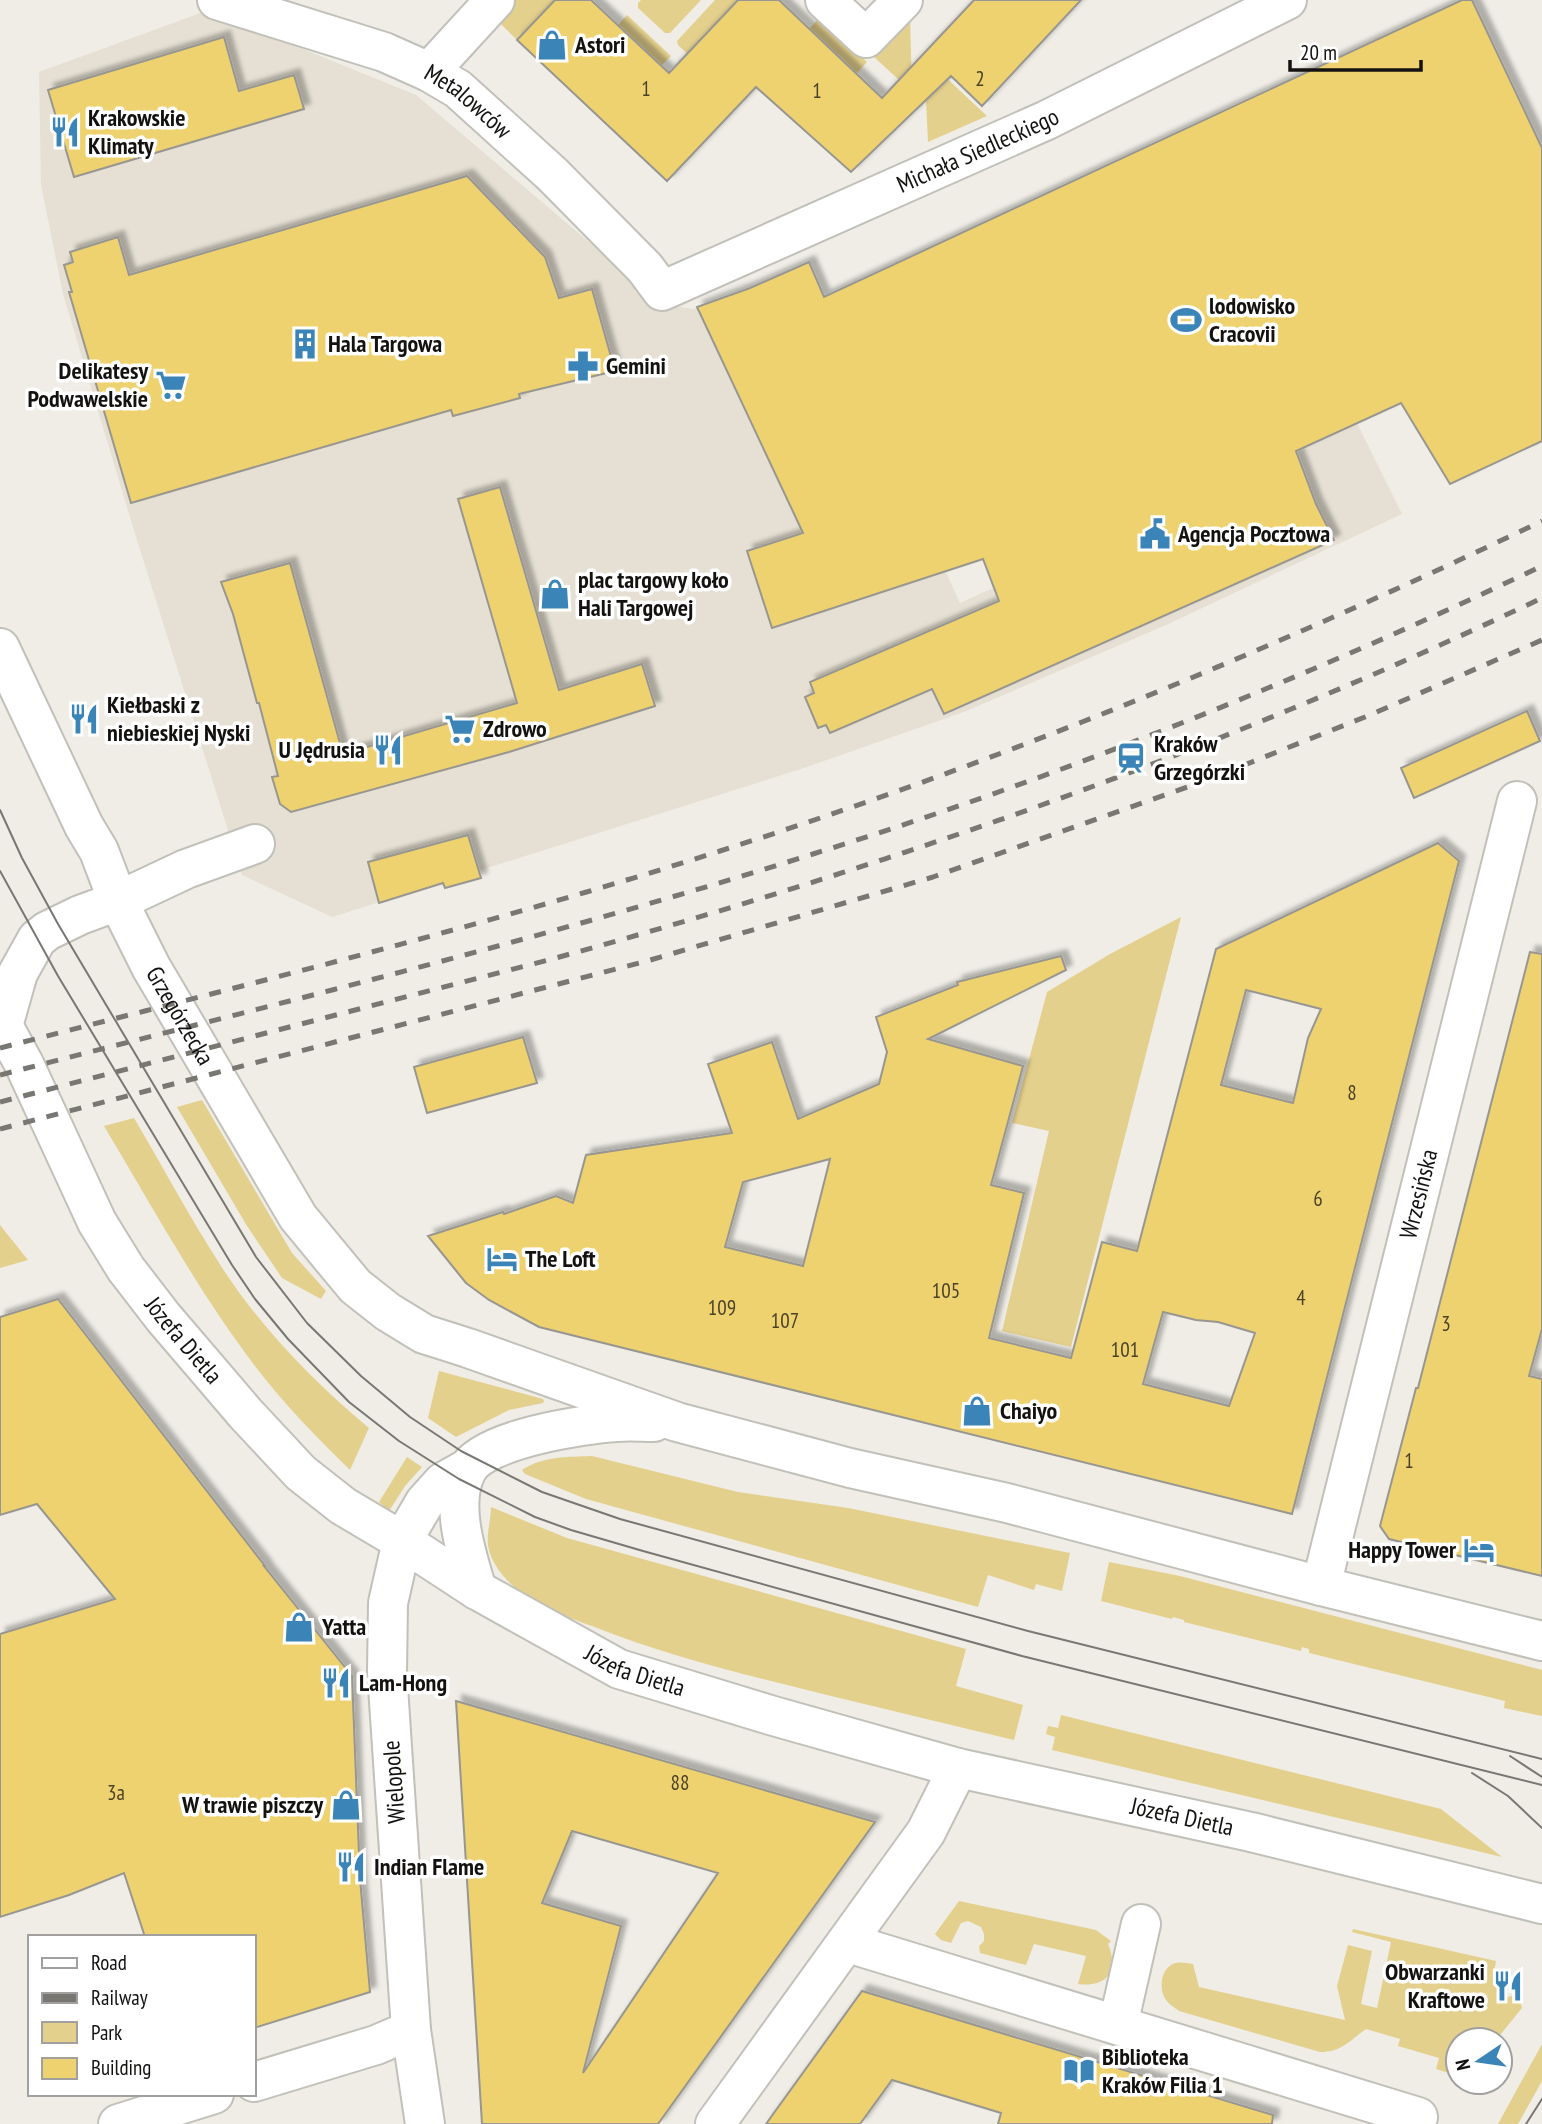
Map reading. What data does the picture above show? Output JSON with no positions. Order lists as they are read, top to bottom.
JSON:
{
  "streets": {
    "street": [
      "Metalowców",
      "Michała Siedleckiego",
      "Grzegórzecka",
      "Wrzesińska",
      "Józefa Dietla",
      "Wielopole"
    ]
  },
  "crossings": [
    ["Metalowców", "Michała Siedleckiego"],
    ["Grzegórzecka", "Wielopole"],
    ["Józefa Dietla", "Wielopole"]
  ],
  "places": {
    "shop": [
      "Astori",
      "plac targowy koło Hali Targowej",
      "Chaiyo",
      "Yatta",
      "W trawie piszczy"
    ],
    "restaurant": [
      "Krakowskie Klimaty",
      "Kiełbaski z niebieskiej Nyski",
      "U Jędrusia",
      "Lam-Hong",
      "Indian Flame",
      "Obwarzanki Kraftowe"
    ],
    "sports": ["lodowisko Cracovii"],
    "building": ["Hala Targowa"],
    "pharmacy": ["Gemini"],
    "supermarket": ["Delikatesy Podwawelskie", "Zdrowo"],
    "public building": ["Agencja Pocztowa"],
    "station": ["Kraków Grzegórzki"],
    "hotel": ["The Loft", "Happy Tower"],
    "library": ["Biblioteka Kraków Filia 1"]
  },
  "house_numbers": [
    "2",
    "1",
    "1",
    "8",
    "6",
    "105",
    "4",
    "109",
    "107",
    "3",
    "101",
    "1",
    "88",
    "3a"
  ],
  "legend": [
    "Road",
    "Railway",
    "Park",
    "Building"
  ],
  "scale_bar": "20 m",
  "north": "left"
}
